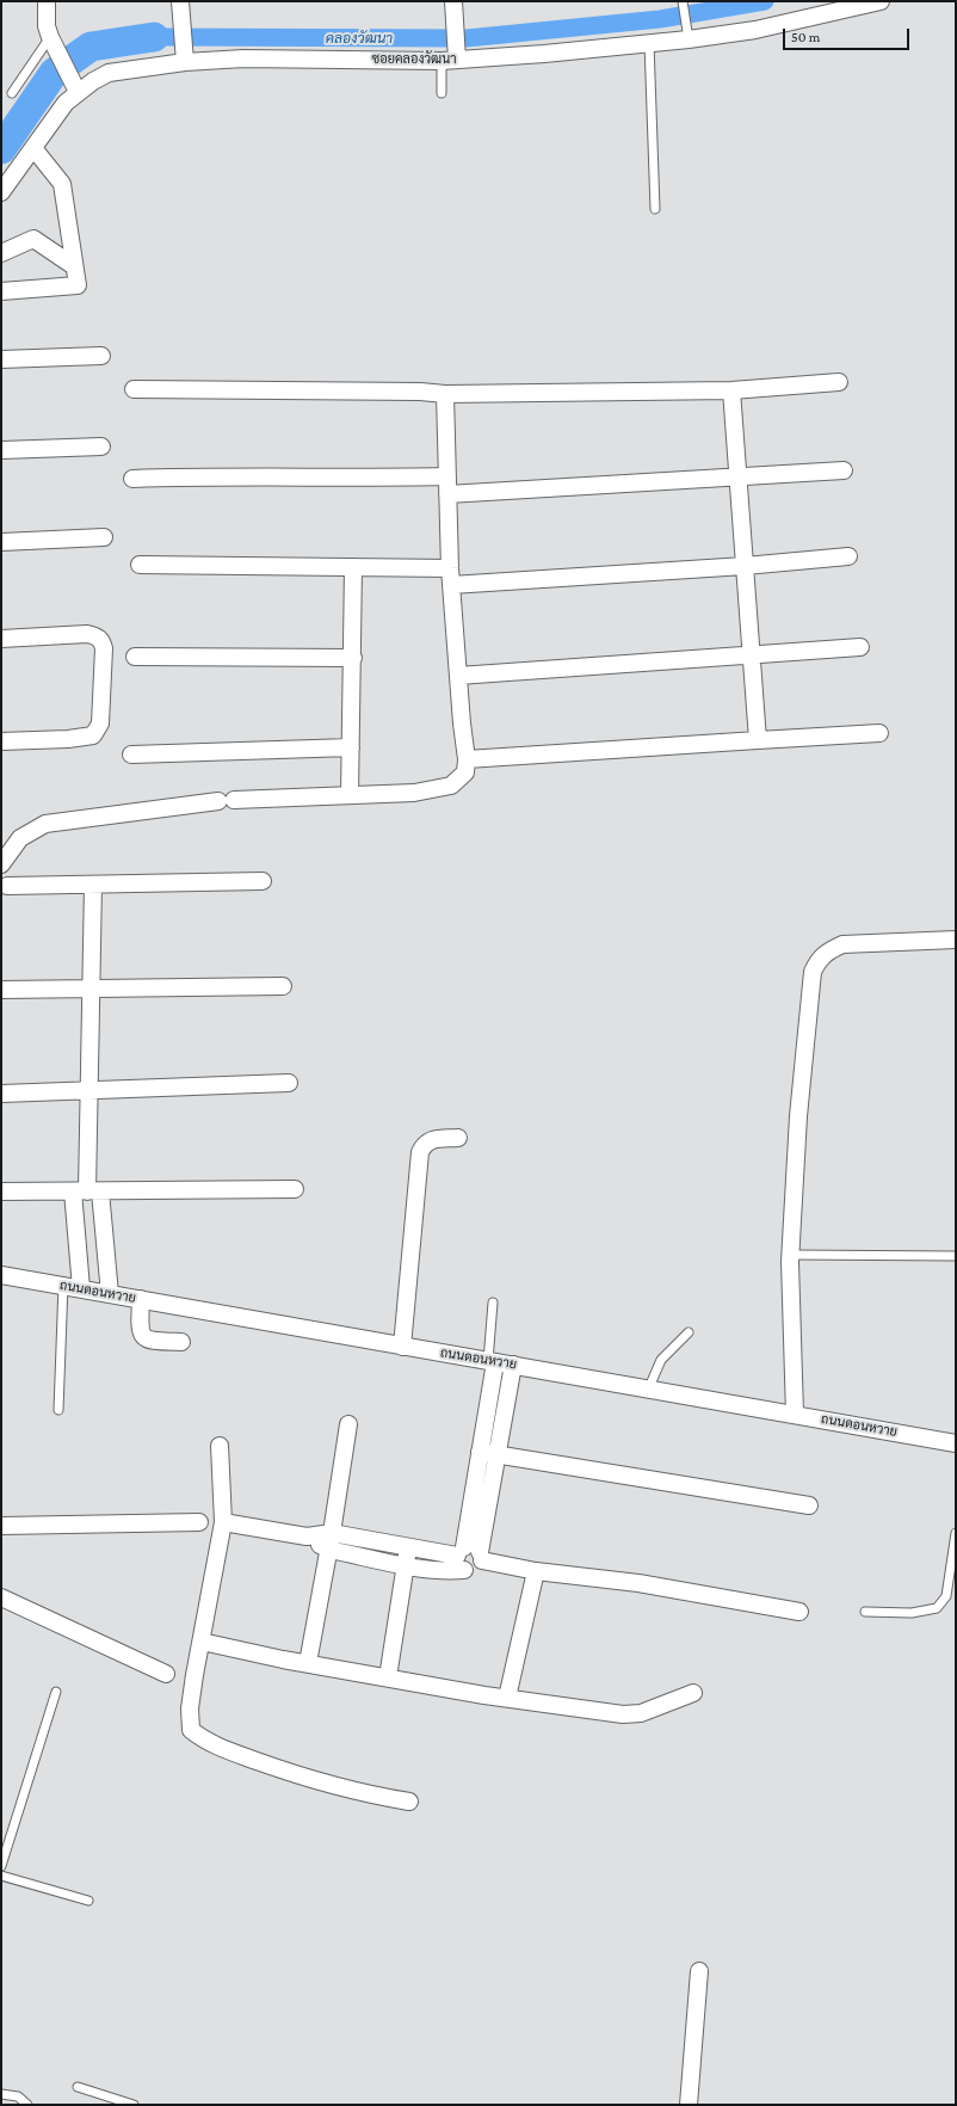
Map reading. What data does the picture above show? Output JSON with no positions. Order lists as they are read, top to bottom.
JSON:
{
  "streets": {
    "street": ["ซอยคลองวัฒนา", "ถนนดอนหวาย"]
  },
  "water": ["คลองวัฒนา"],
  "scale_bar": "50 m"
}
